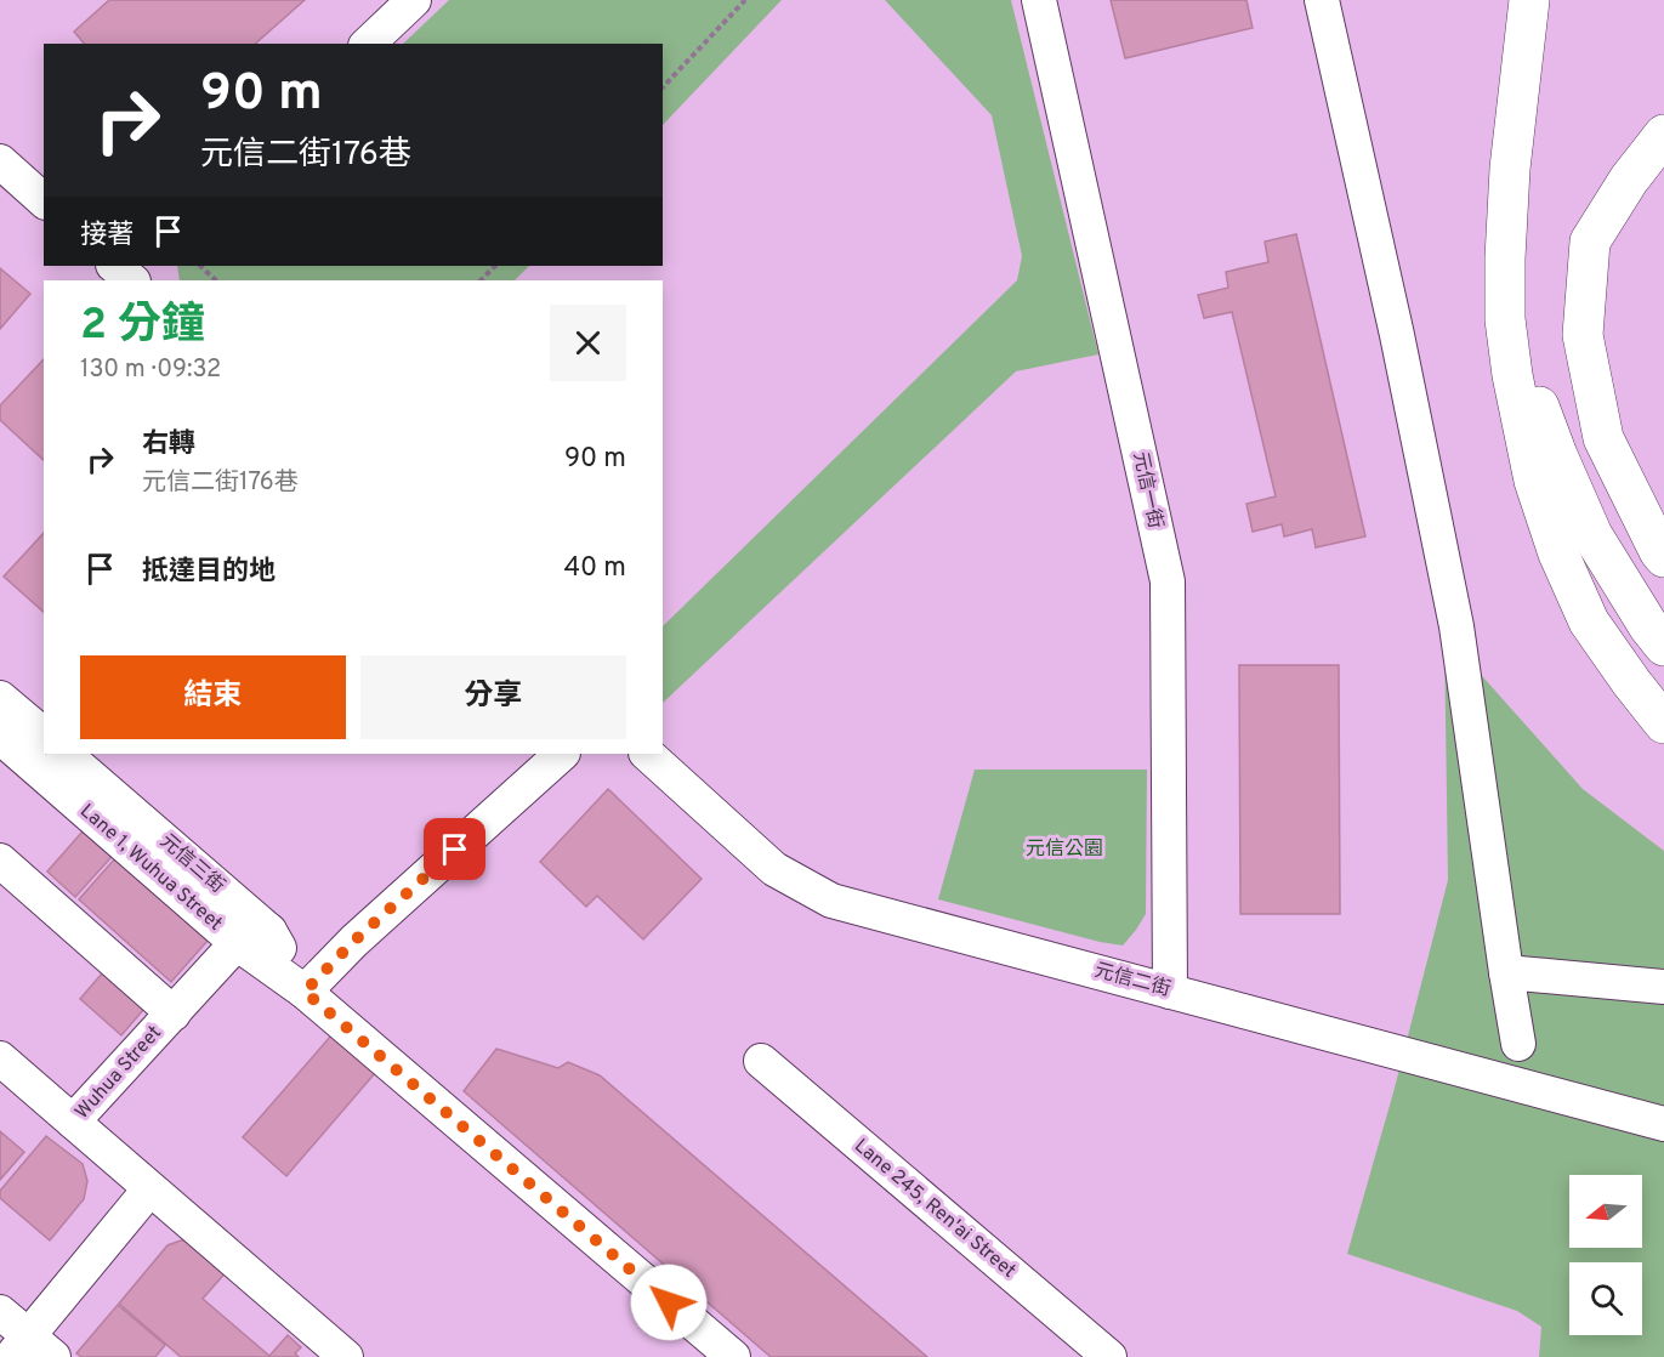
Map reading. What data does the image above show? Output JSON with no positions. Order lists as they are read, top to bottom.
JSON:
{
  "streets": {
    "street": [
      "元信一街",
      "元信三街",
      "Lane 1, Wuhua Street",
      "元信二街",
      "Wuhua Street",
      "Lane 245, Ren'ai Street"
    ]
  },
  "crossings": [
    ["元信一街", "元信二街"],
    ["元信三街", "Lane 1, Wuhua Street"],
    ["元信三街", "Wuhua Street"],
    ["Lane 1, Wuhua Street", "Wuhua Street"]
  ],
  "parks": ["元信公園"],
  "north": "left",
  "page": {
    "turn": ["90 m", "元信二街176巷"],
    "then": "接著",
    "heading": ["2 分鐘", "130 m · 09:32"],
    "list": [
      {
        "name": "右轉",
        "note": "元信二街176巷",
        "value": "90 m"
      },
      {
        "name": "抵達目的地",
        "value": "40 m"
      }
    ],
    "buttons": ["結束", "分享"]
  }
}
